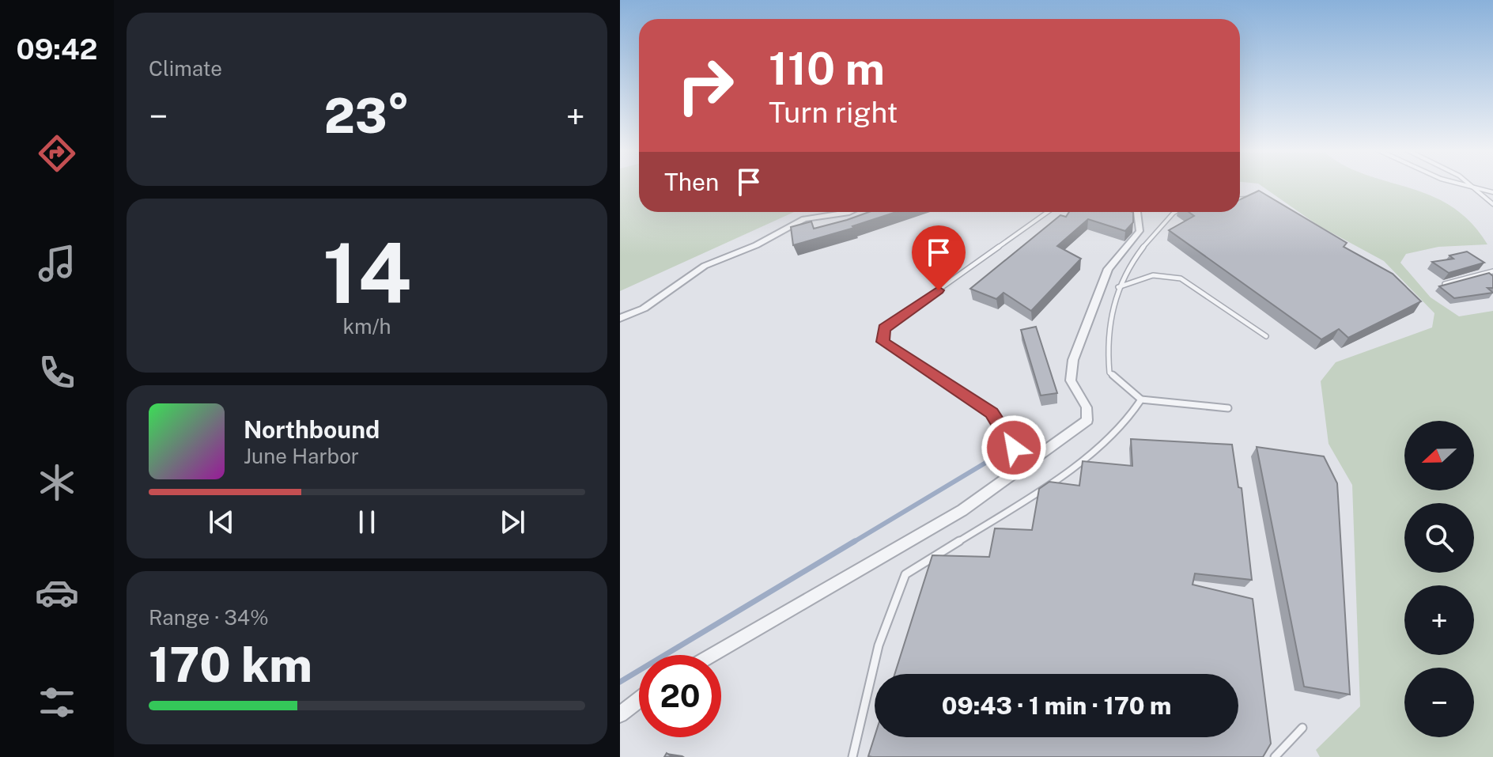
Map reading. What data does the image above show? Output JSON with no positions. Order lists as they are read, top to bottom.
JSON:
{
  "north": "left",
  "page": {
    "tabs": "09:42",
    "tile": [
      "Climate",
      ["14", "km/h"],
      ["Range · 34%", "170 km"]
    ],
    "turn": ["110 m", "Turn right"],
    "heat": ["−", "23°", "+"],
    "then": "Then",
    "song": ["Northbound", "June Harbor"],
    "map_buttons": ["+", "−"],
    "limit": "20",
    "trip": "09:43 · 1 min · 170 m"
  }
}
